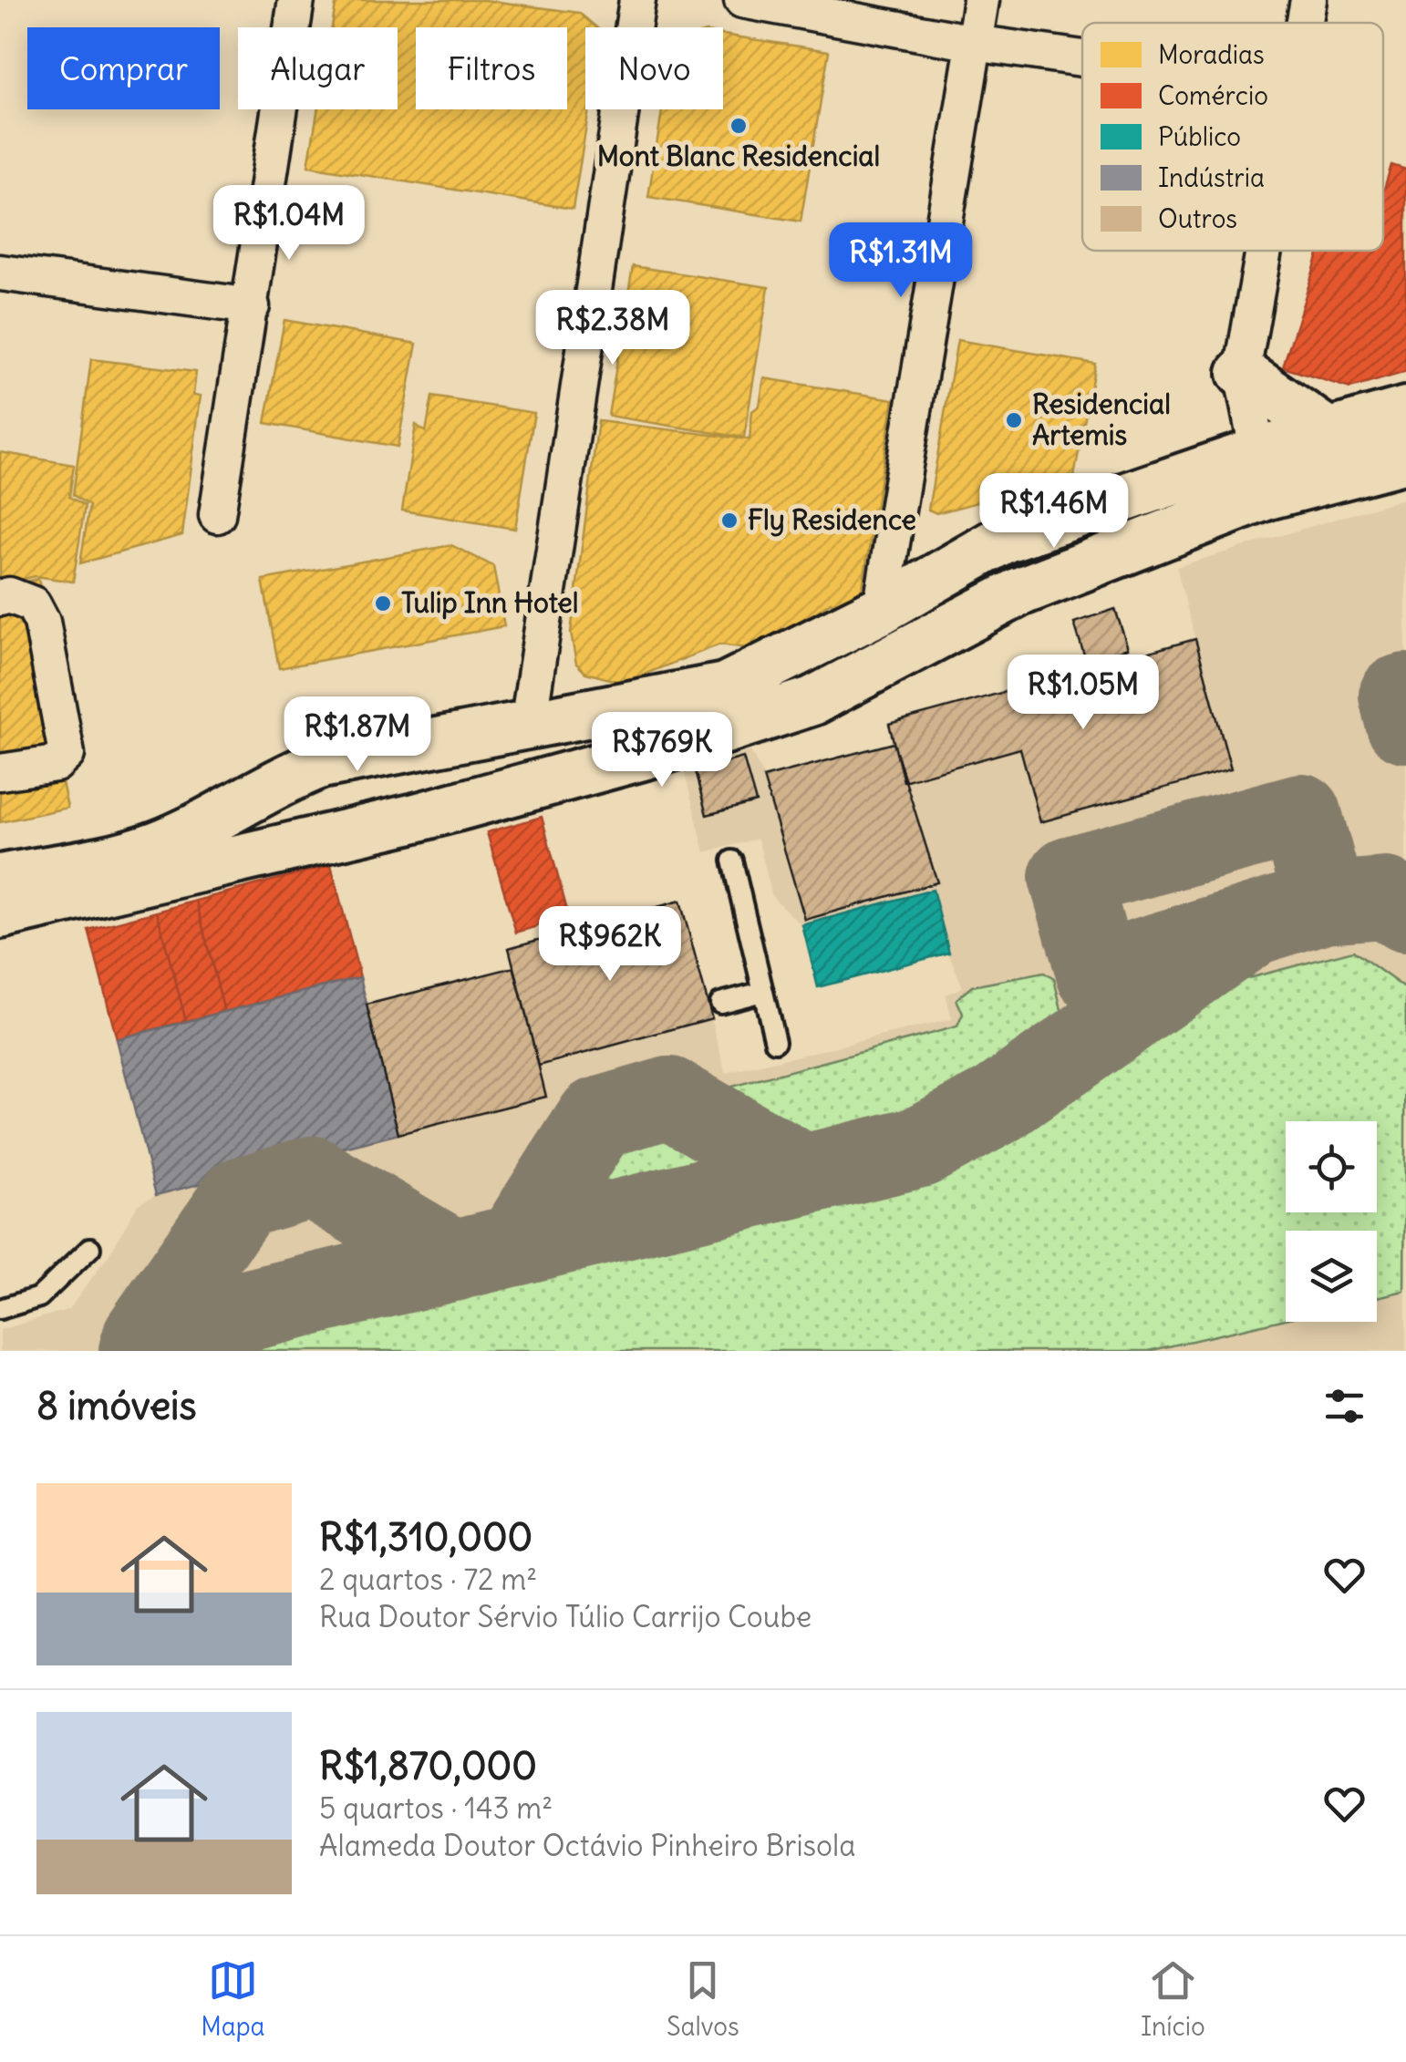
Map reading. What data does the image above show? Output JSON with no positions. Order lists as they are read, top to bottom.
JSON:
{
  "places": [
    "Mont Blanc Residencial",
    "Residencial Artemis",
    "Fly Residence",
    "Tulip Inn Hotel"
  ],
  "legend": [
    "Moradias",
    "Comércio",
    "Público",
    "Indústria",
    "Outros"
  ],
  "page": {
    "chip": [
      "Comprar",
      "Alugar",
      "Filtros",
      "Novo"
    ],
    "price": [
      "R$1.04M",
      "R$1.31M",
      "R$2.38M",
      "R$1.46M",
      "R$1.05M",
      "R$1.87M",
      "R$769K",
      "R$962K"
    ],
    "heading": "8 imóveis",
    "list": [
      {
        "name": "R$1,310,000",
        "note": "2 quartos · 72 m² · Rua Doutor Sérvio Túlio Carrijo Coube"
      },
      {
        "name": "R$1,870,000",
        "note": "5 quartos · 143 m² · Alameda Doutor Octávio Pinheiro Brisola"
      }
    ],
    "tabs": ["Mapa", "Salvos", "Início"]
  }
}
